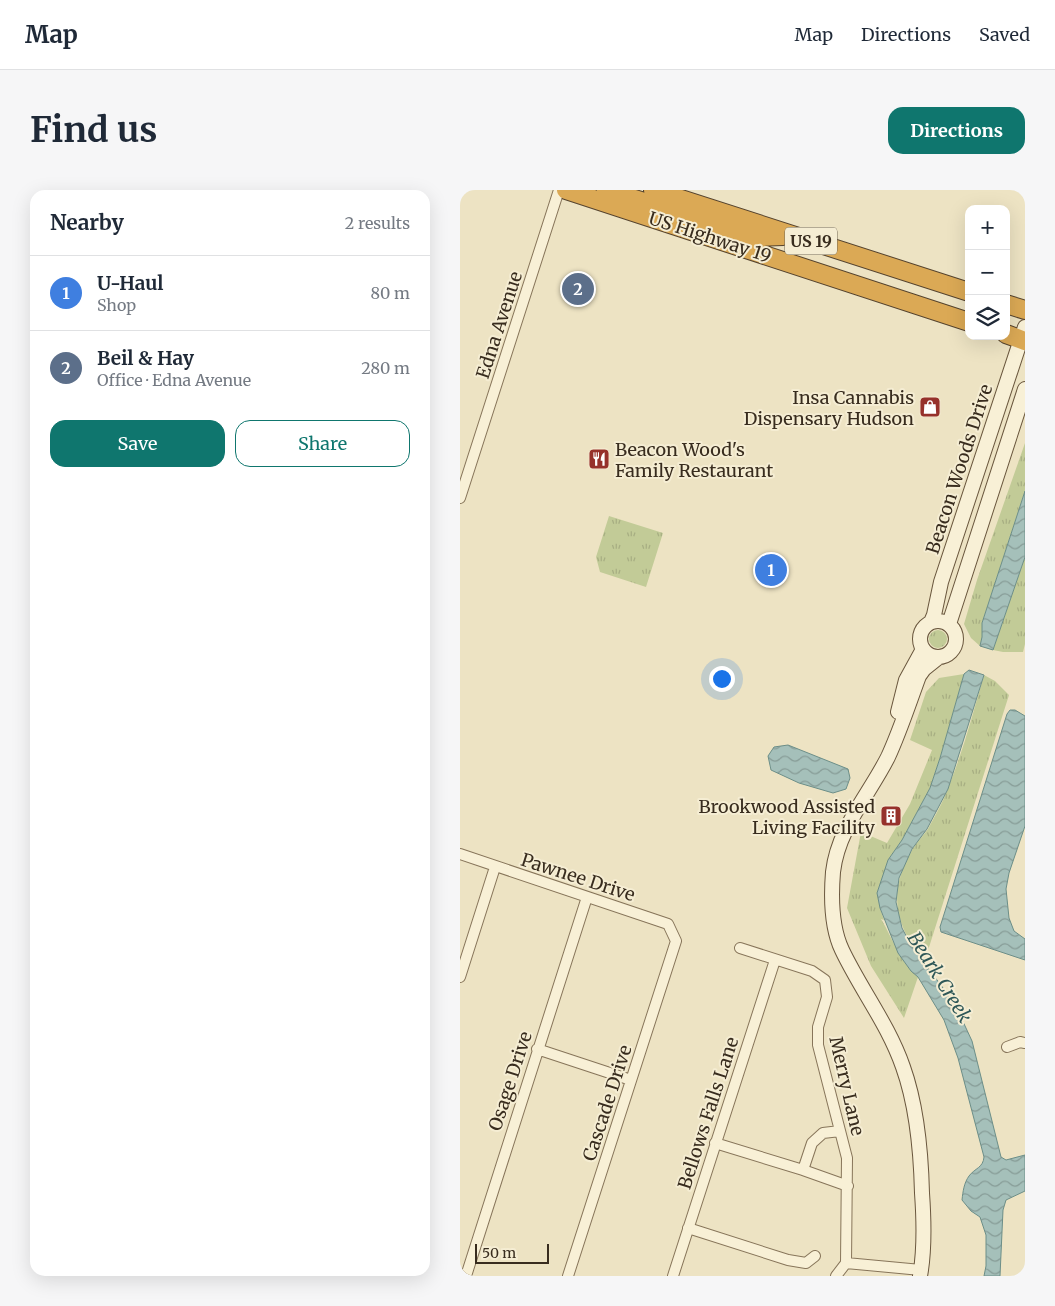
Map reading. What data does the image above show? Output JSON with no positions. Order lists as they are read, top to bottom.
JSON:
{
  "streets": {
    "highway": ["US Highway 19", "US 19"],
    "street": [
      "Edna Avenue",
      "Beacon Woods Drive",
      "Pawnee Drive",
      "Osage Drive",
      "Merry Lane",
      "Cascade Drive",
      "Bellows Falls Lane"
    ]
  },
  "crossings": [
    ["Pawnee Drive", "Osage Drive"],
    ["Pawnee Drive", "Cascade Drive"],
    ["Merry Lane", "Bellows Falls Lane"]
  ],
  "water": ["Beark Creek"],
  "places": {
    "shop": ["Insa Cannabis Dispensary Hudson"],
    "restaurant": ["Beacon Wood's Family Restaurant"],
    "building": ["Brookwood Assisted Living Facility"]
  },
  "scale_bar": "50 m",
  "page": {
    "header": "Map",
    "nav": ["Map", "Directions", "Saved"],
    "buttons": [
      "Directions",
      ["Save", "Share"]
    ],
    "title": "Find us",
    "heading": ["Nearby", "2 results"],
    "map_buttons": ["+", "−"],
    "list": [
      {
        "mark": "1",
        "name": "U-Haul",
        "note": "Shop",
        "value": "80 m"
      },
      {
        "mark": "2",
        "name": "Beil & Hay",
        "note": "Office · Edna Avenue",
        "value": "280 m"
      }
    ],
    "pins": ["2", "1"],
    "scale": "50 m"
  }
}
